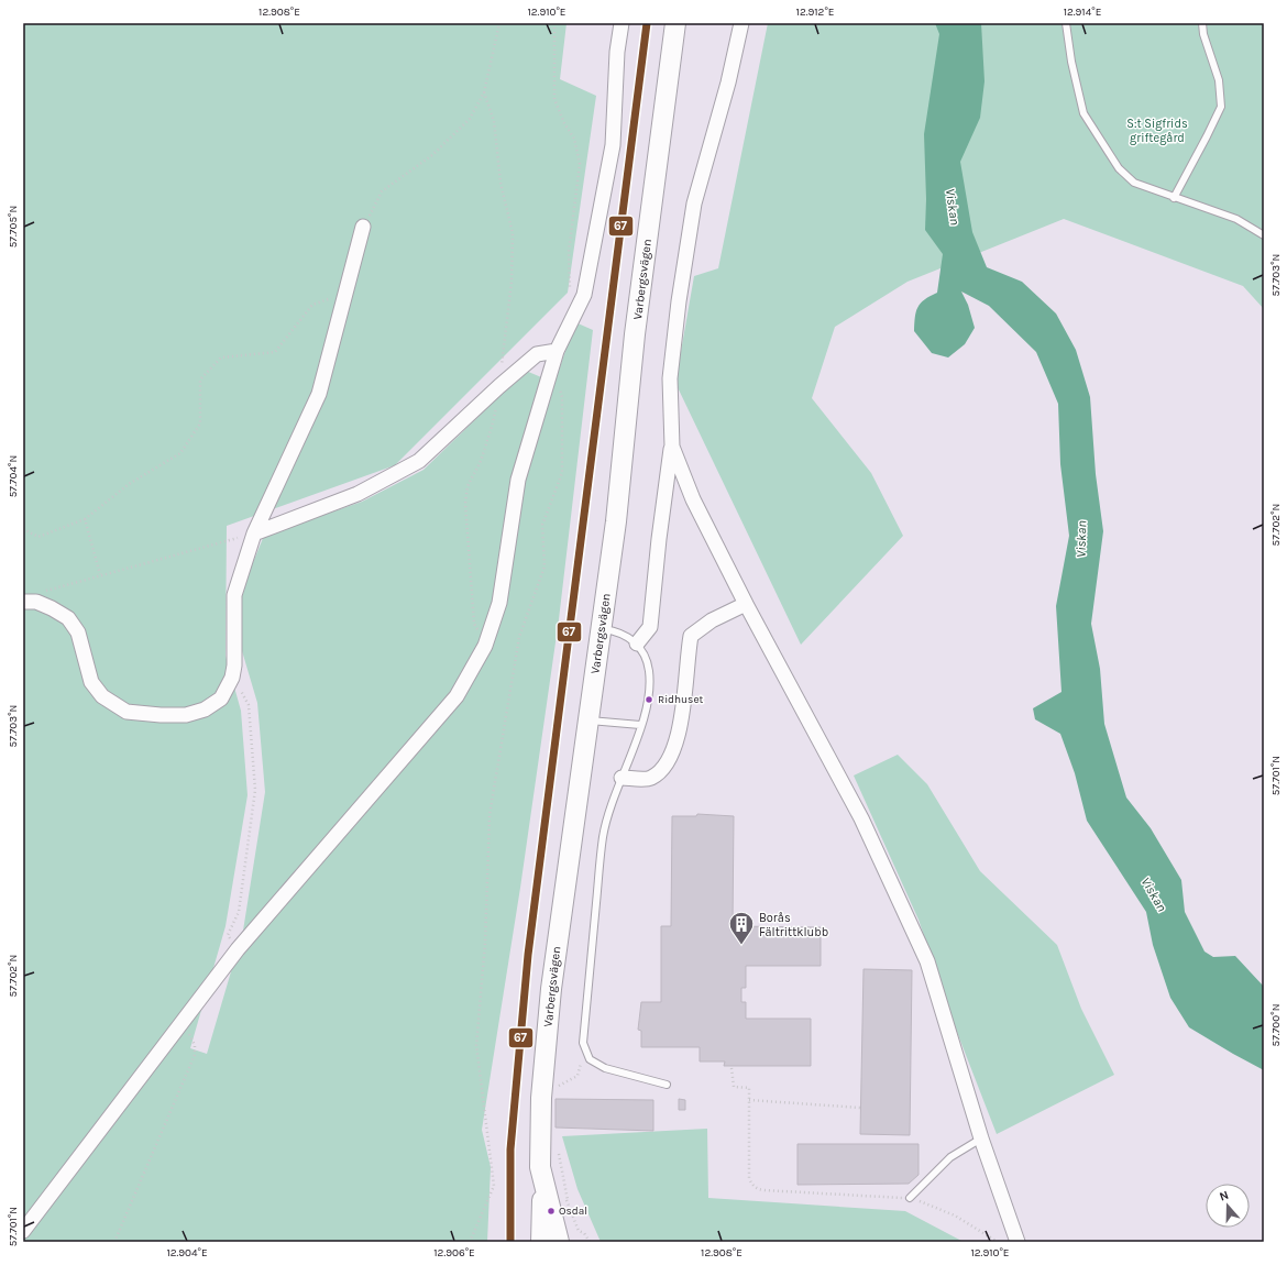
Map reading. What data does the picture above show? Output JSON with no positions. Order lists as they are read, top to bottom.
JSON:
{
  "streets": {
    "main road": ["Varbergsvägen"]
  },
  "water": ["Viskan"],
  "parks": ["S:t Sigfrids griftegård"],
  "places": {
    "other": ["Ridhuset", "Osdal"],
    "building": ["Borås Fältrittklubb"]
  },
  "lines": ["transit line 67"],
  "north": "top",
  "coordinates": [
    "12.908°E",
    "12.910°E",
    "12.912°E",
    "12.914°E",
    "57.705°N",
    "57.703°N",
    "57.704°N",
    "57.702°N",
    "57.701°N",
    "57.700°N",
    "12.904°E",
    "12.906°E"
  ]
}
